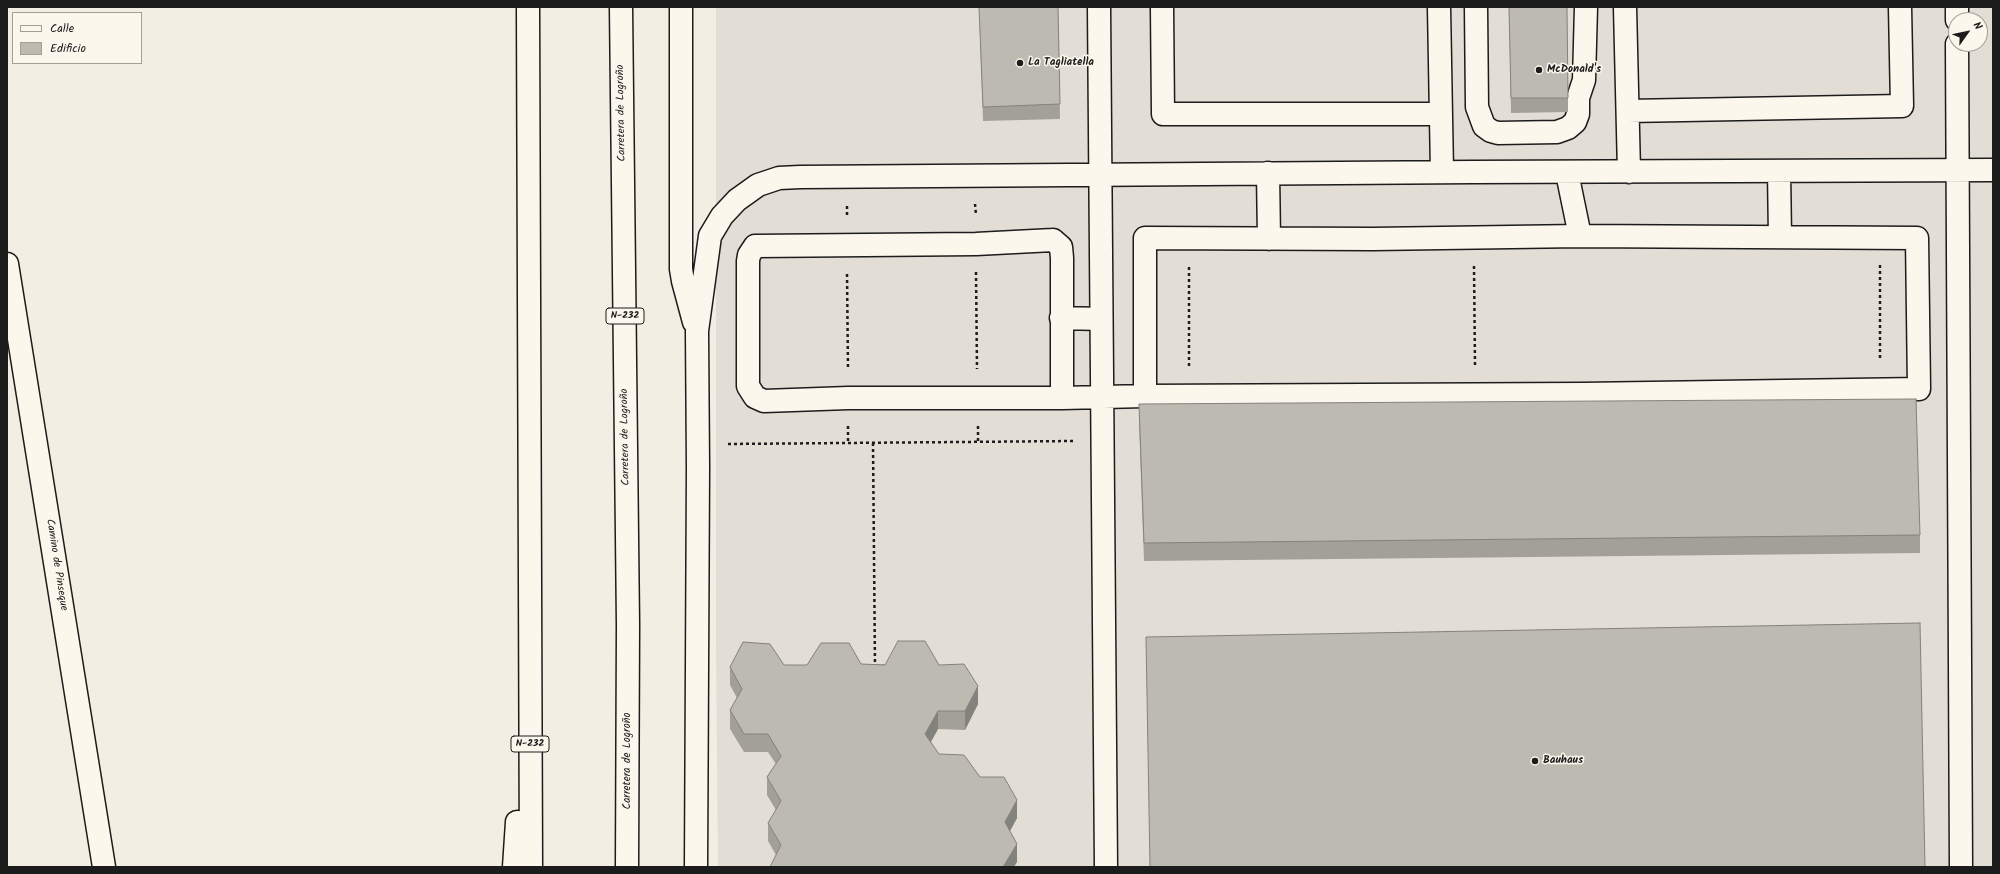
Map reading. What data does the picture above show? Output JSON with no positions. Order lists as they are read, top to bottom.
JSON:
{
  "streets": {
    "main road": ["Carretera de Logroño", "N-232", "Camino de Pinseque"]
  },
  "places": ["La Tagliatella", "McDonald's", "Bauhaus"],
  "legend": ["Calle", "Edificio"],
  "north": "top right"
}
